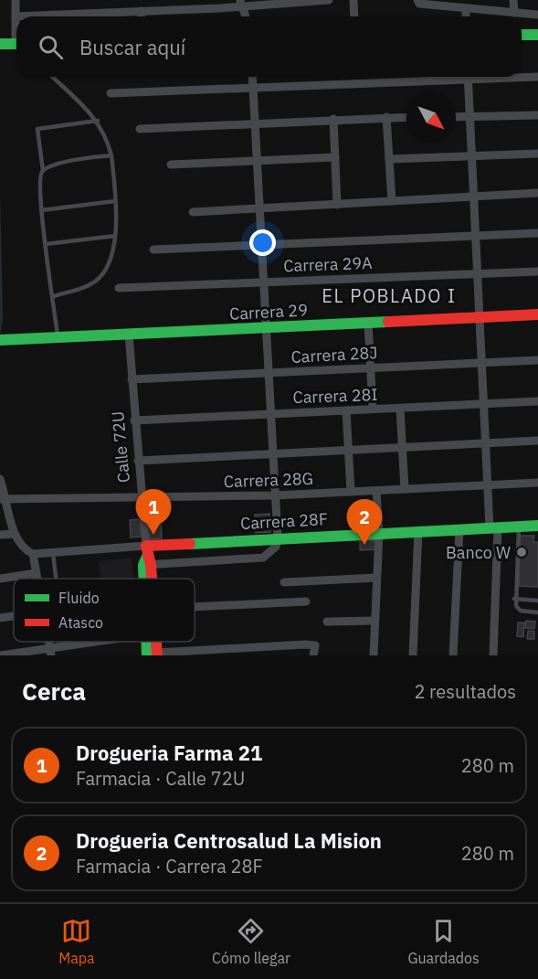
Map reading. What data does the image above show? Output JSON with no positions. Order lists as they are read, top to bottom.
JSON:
{
  "streets": {
    "street": [
      "Carrera 29A",
      "Carrera 29",
      "Carrera 28J",
      "Carrera 28I",
      "Calle 72U",
      "Carrera 28G",
      "Carrera 28F"
    ]
  },
  "crossings": [
    ["Carrera 29", "Calle 72U"],
    ["Carrera 28J", "Calle 72U"],
    ["Carrera 28I", "Calle 72U"],
    ["Calle 72U", "Carrera 28G"],
    ["Calle 72U", "Carrera 28F"]
  ],
  "districts": ["EL POBLADO I"],
  "places": ["Banco W"],
  "legend": ["Fluido", "Atasco"],
  "north": "bottom right",
  "page": {
    "search": "Buscar aquí",
    "pins": ["1", "2"],
    "heading": ["Cerca", "2 resultados"],
    "list": [
      {
        "mark": "1",
        "name": "Drogueria Farma 21",
        "note": "Farmacia · Calle 72U",
        "value": "280 m"
      },
      {
        "mark": "2",
        "name": "Drogueria Centrosalud La Mision",
        "note": "Farmacia · Carrera 28F",
        "value": "280 m"
      }
    ],
    "nav": ["Mapa", "Cómo llegar", "Guardados"]
  }
}
